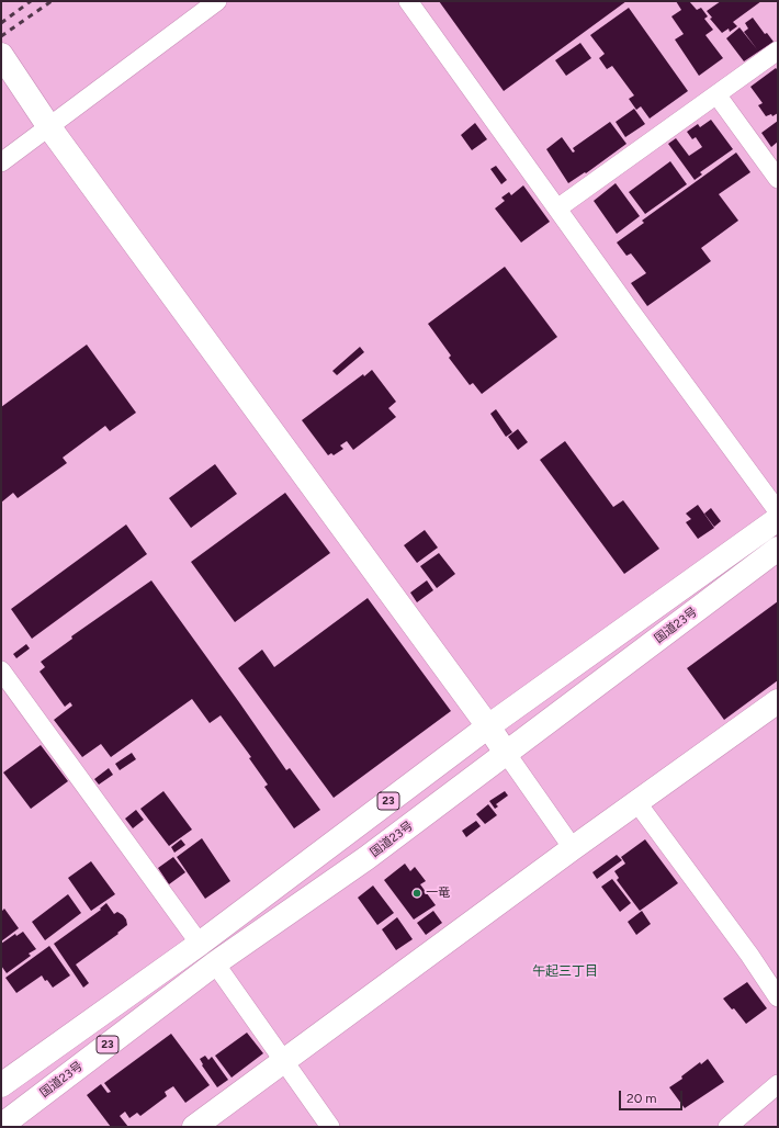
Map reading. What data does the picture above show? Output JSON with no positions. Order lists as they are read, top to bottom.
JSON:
{
  "streets": {
    "main road": ["国道23号", "23"]
  },
  "districts": ["午起三丁目"],
  "places": ["一竜"],
  "scale_bar": "20 m"
}
